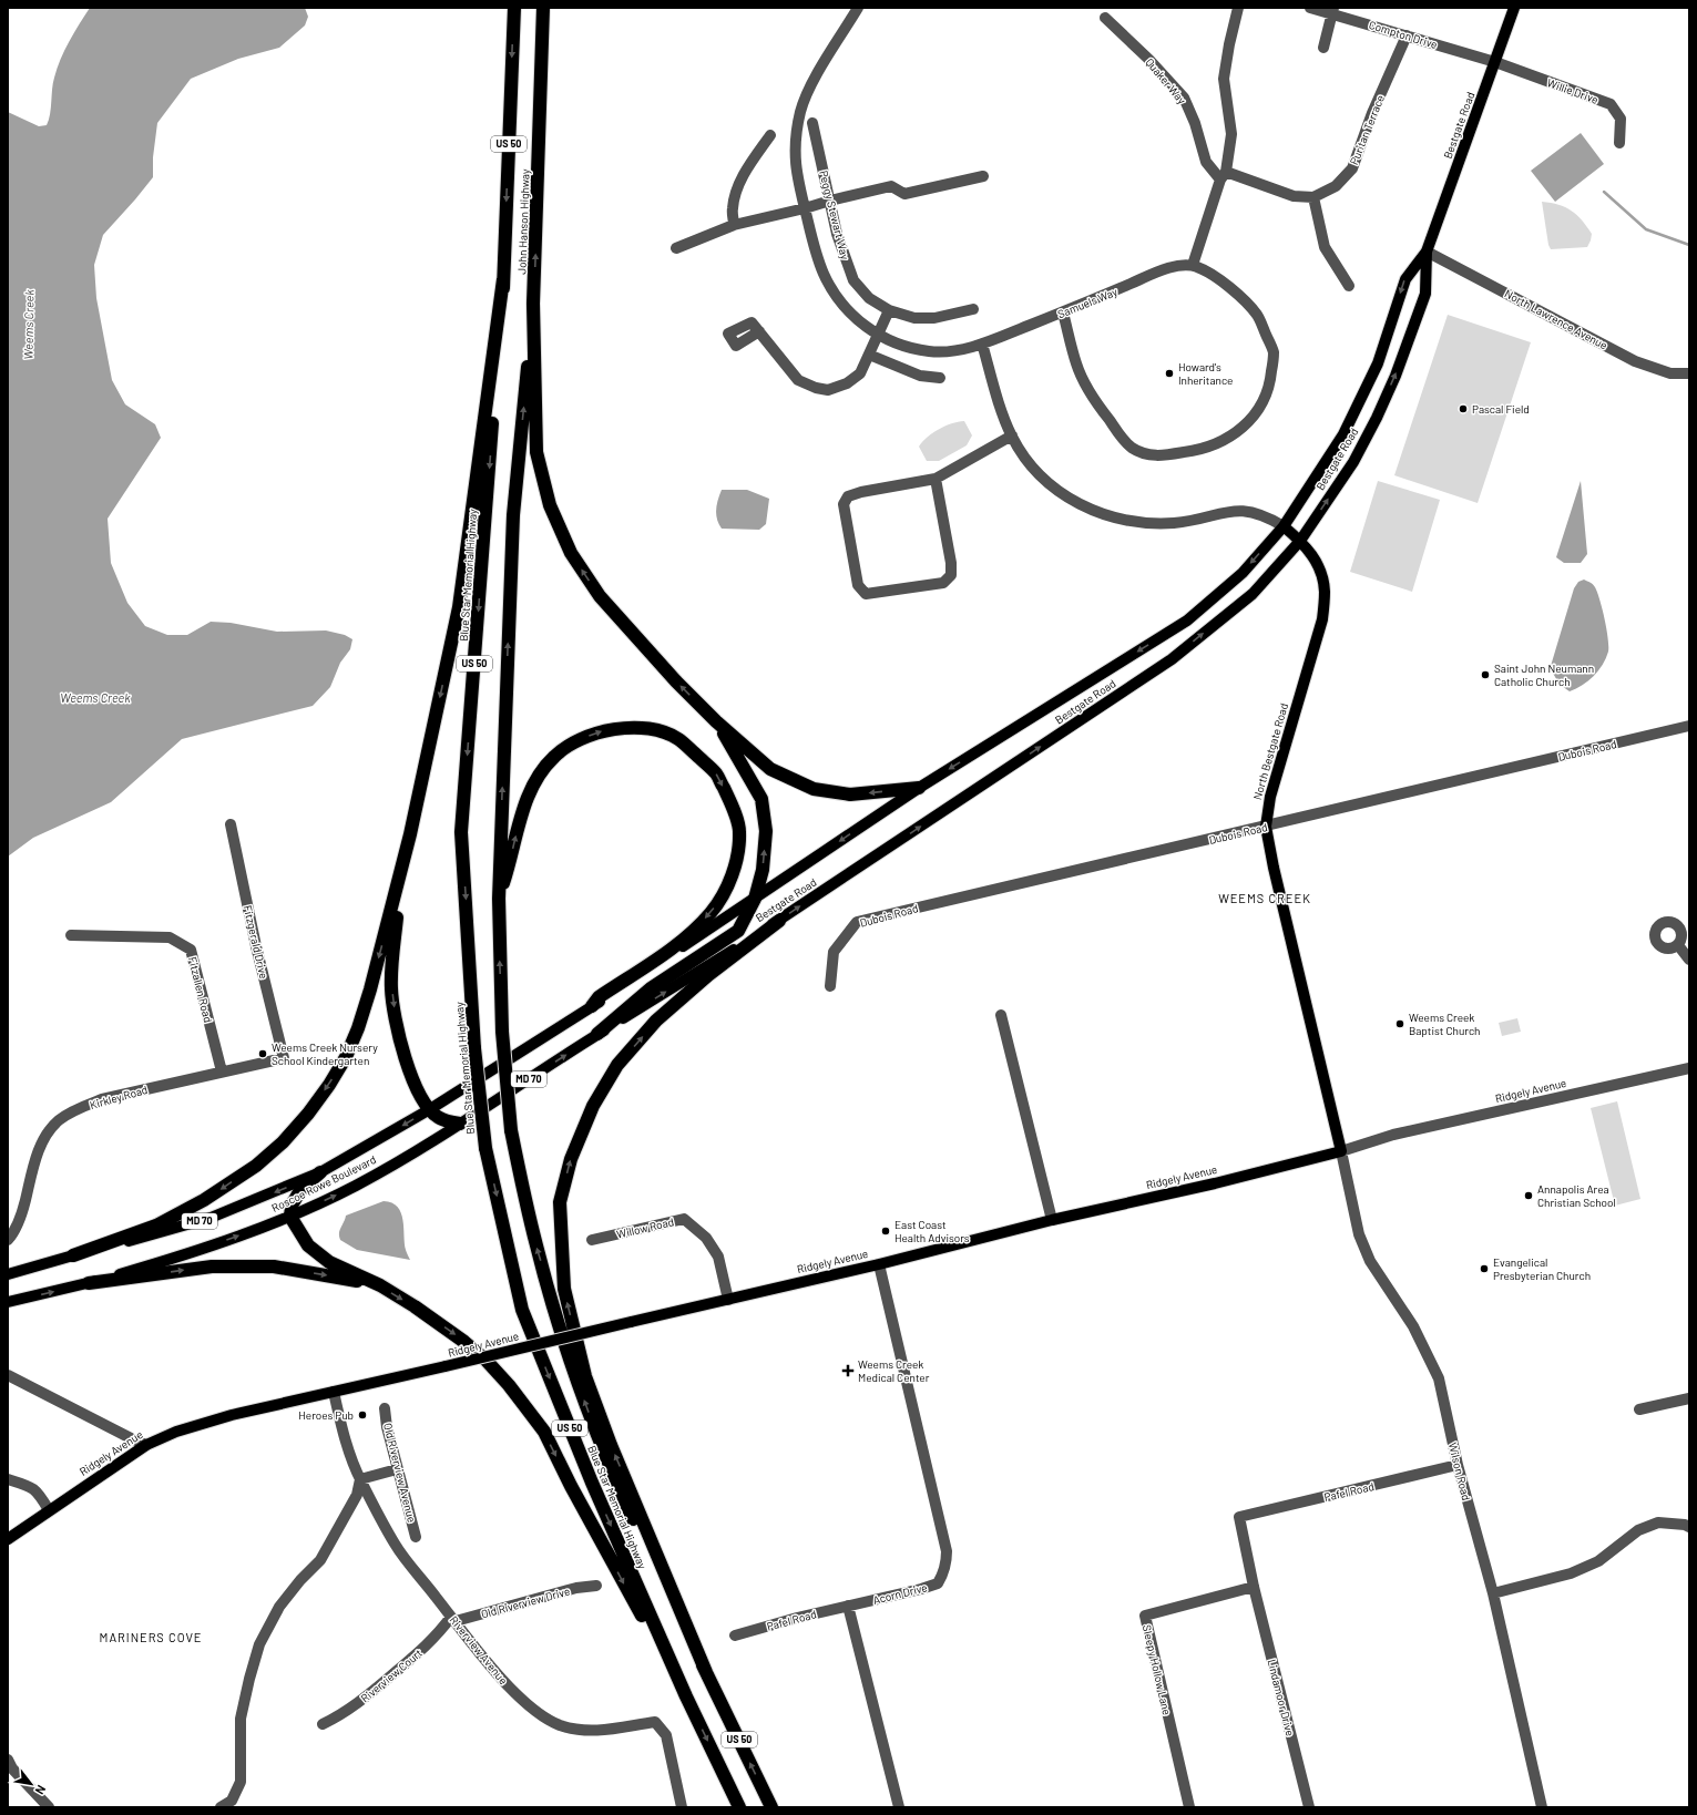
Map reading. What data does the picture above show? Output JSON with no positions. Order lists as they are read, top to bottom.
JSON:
{
  "streets": {
    "highway": ["US 50", "John Hanson Highway", "Blue Star Memorial Highway"],
    "main road": [
      "Bestgate Road",
      "North Bestgate Road",
      "MD 70",
      "Ridgely Avenue",
      "Roscoe Rowe Boulevard"
    ],
    "street": [
      "Compton Drive",
      "Quaker Way",
      "Willie Drive",
      "Puritan Terrace",
      "Peggy Stewart Way",
      "Samuels Way",
      "North Lawrence Avenue",
      "Dubois Road",
      "Fitzgerald Drive",
      "Fitzallen Road",
      "Kirkley Road",
      "Willow Road",
      "Wilson Road",
      "Old Riverview Avenue",
      "Pafel Road",
      "Acorn Drive",
      "Old Riverview Drive",
      "Riverview Avenue",
      "Sleepy Hollow Lane",
      "Riverview Court",
      "Lindamoor Drive"
    ]
  },
  "crossings": [
    ["Compton Drive", "Willie Drive"],
    ["Compton Drive", "Bestgate Road"],
    ["Compton Drive", "Puritan Terrace"],
    ["Willie Drive", "Bestgate Road"],
    ["Bestgate Road", "North Lawrence Avenue"],
    ["Bestgate Road", "North Bestgate Road"],
    ["Bestgate Road", "Roscoe Rowe Boulevard"],
    ["John Hanson Highway", "Blue Star Memorial Highway"],
    ["Dubois Road", "North Bestgate Road"],
    ["North Bestgate Road", "Ridgely Avenue"],
    ["North Bestgate Road", "Wilson Road"],
    ["Fitzgerald Drive", "Kirkley Road"],
    ["Fitzallen Road", "Kirkley Road"],
    ["Ridgely Avenue", "Willow Road"],
    ["Ridgely Avenue", "Wilson Road"],
    ["Ridgely Avenue", "Acorn Drive"],
    ["Ridgely Avenue", "Riverview Avenue"],
    ["Wilson Road", "Pafel Road"],
    ["Pafel Road", "Acorn Drive"],
    ["Pafel Road", "Lindamoor Drive"],
    ["Old Riverview Drive", "Riverview Avenue"],
    ["Old Riverview Drive", "Riverview Court"],
    ["Riverview Avenue", "Riverview Court"],
    ["Sleepy Hollow Lane", "Lindamoor Drive"]
  ],
  "districts": ["WEEMS CREEK", "MARINERS COVE"],
  "water": ["Weems Creek"],
  "places": {
    "other": [
      "Howard's Inheritance",
      "Pascal Field",
      "Saint John Neumann Catholic Church",
      "Weems Creek Baptist Church",
      "Weems Creek Nursery School Kindergarten",
      "Annapolis Area Christian School",
      "East Coast Health Advisors",
      "Evangelical Presbyterian Church",
      "Heroes Pub"
    ],
    "health": ["Weems Creek Medical Center"]
  },
  "north": "bottom right"
}
